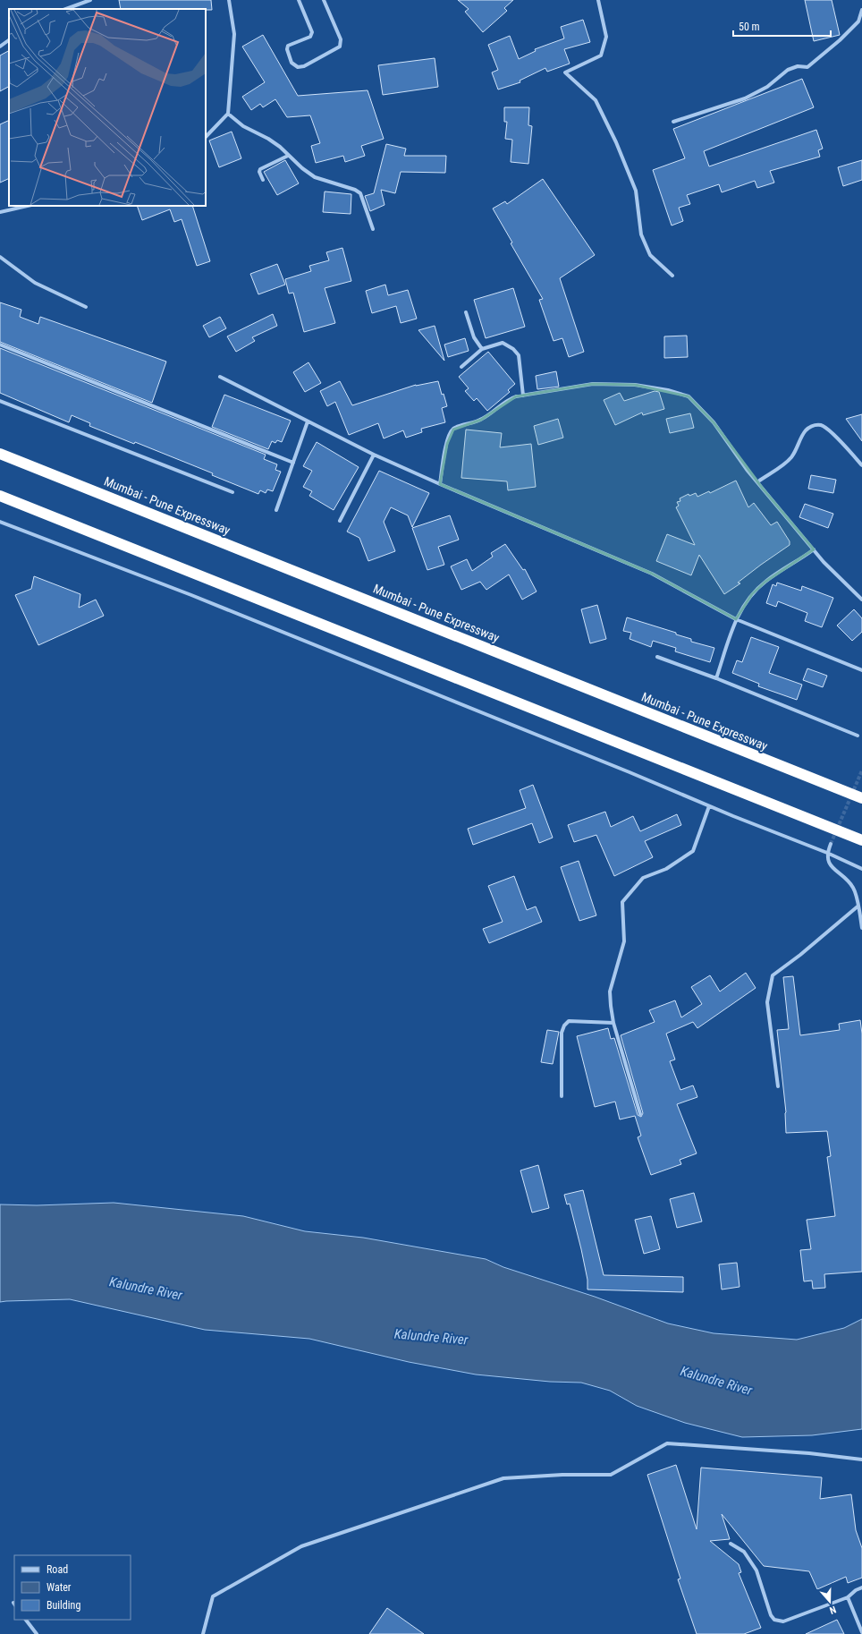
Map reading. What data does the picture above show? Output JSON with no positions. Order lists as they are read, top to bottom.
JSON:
{
  "streets": {
    "highway": ["Mumbai - Pune Expressway"]
  },
  "water": ["Kalundre River"],
  "legend": ["Road", "Water", "Building"],
  "scale_bar": "50 m",
  "north": "bottom"
}
